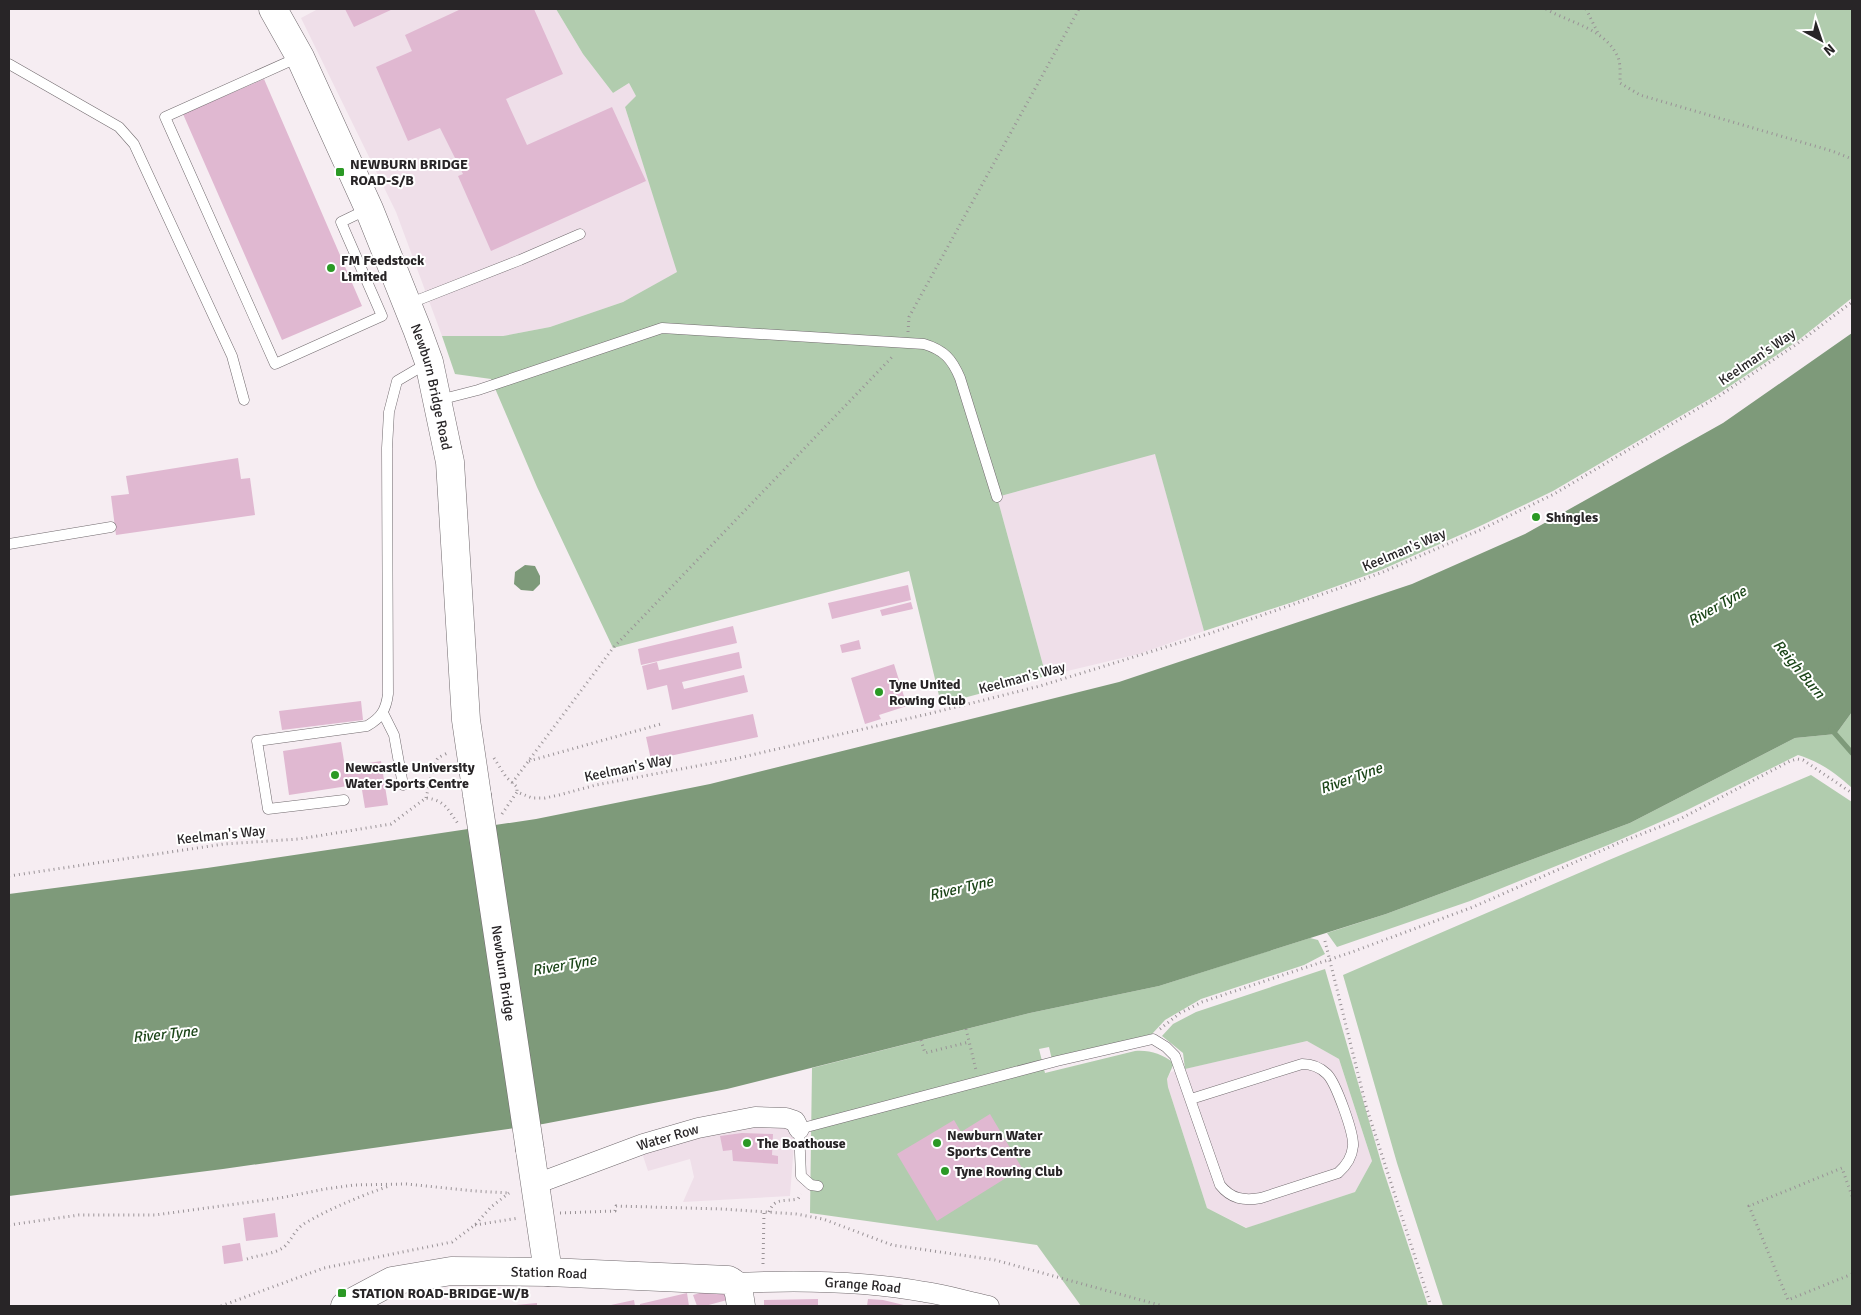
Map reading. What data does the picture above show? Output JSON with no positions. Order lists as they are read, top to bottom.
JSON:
{
  "streets": {
    "street": [
      "Newburn Bridge Road",
      "Newburn Bridge",
      "Water Row",
      "Station Road",
      "Grange Road"
    ],
    "path": ["Keelman's Way"]
  },
  "crossings": [
    ["Newburn Bridge Road", "Newburn Bridge"],
    ["Newburn Bridge", "Water Row"],
    ["Station Road", "Grange Road"]
  ],
  "water": ["River Tyne", "Reigh Burn"],
  "places": {
    "transit": ["NEWBURN BRIDGE ROAD-S/B", "STATION ROAD-BRIDGE-W/B"],
    "other": [
      "FM Feedstock Limited",
      "Shingles",
      "Tyne United Rowing Club",
      "Newcastle University Water Sports Centre",
      "The Boathouse",
      "Newburn Water Sports Centre",
      "Tyne Rowing Club"
    ]
  },
  "north": "bottom right"
}
